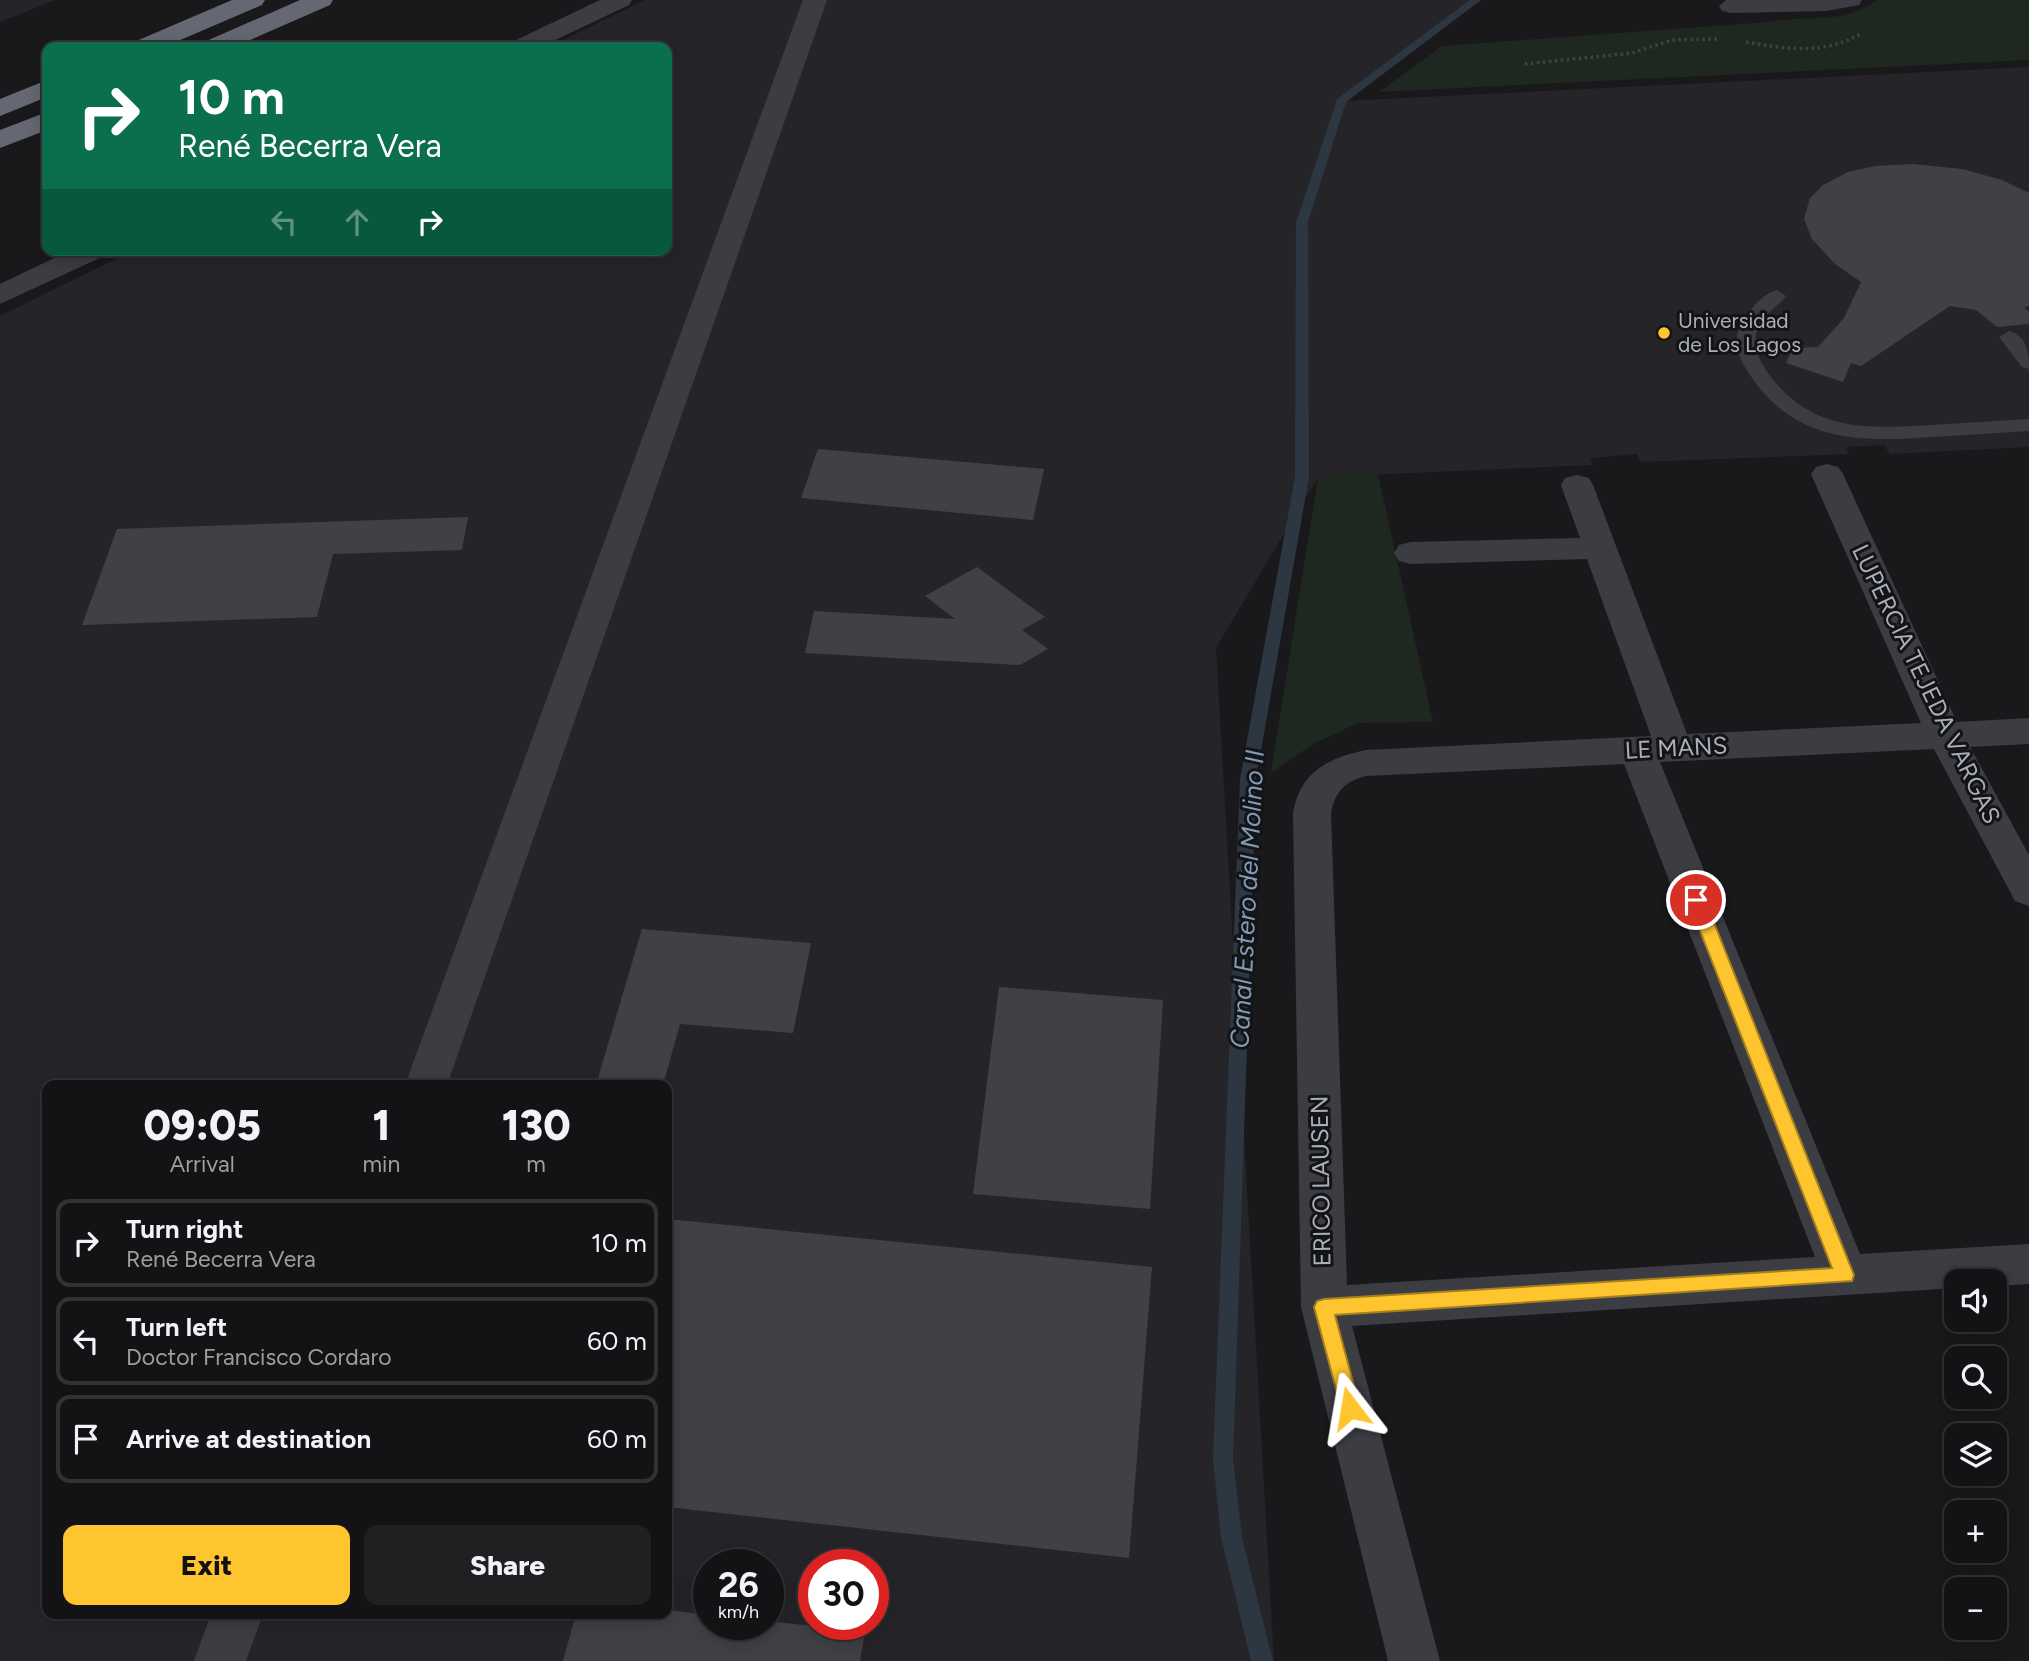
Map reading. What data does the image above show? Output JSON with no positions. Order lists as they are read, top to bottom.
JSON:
{
  "streets": {
    "street": ["LUPERCIA TEJEDA VARGAS", "LE MANS", "ERICO LAUSEN"]
  },
  "crossings": [
    ["LUPERCIA TEJEDA VARGAS", "LE MANS"],
    ["LE MANS", "ERICO LAUSEN"]
  ],
  "water": ["Canal Estero del Molino II"],
  "places": ["Universidad de Los Lagos"],
  "page": {
    "turn": ["10 m", "René Becerra Vera"],
    "eta": [
      "09:05",
      "Arrival",
      "1",
      "min",
      "130",
      "m"
    ],
    "list": [
      {
        "name": "Turn right",
        "note": "René Becerra Vera",
        "value": "10 m"
      },
      {
        "name": "Turn left",
        "note": "Doctor Francisco Cordaro",
        "value": "60 m"
      },
      {
        "name": "Arrive at destination",
        "value": "60 m"
      }
    ],
    "map_buttons": ["+", "−"],
    "buttons": ["Exit", "Share"],
    "speed": "26 km/h",
    "limit": "30"
  }
}
